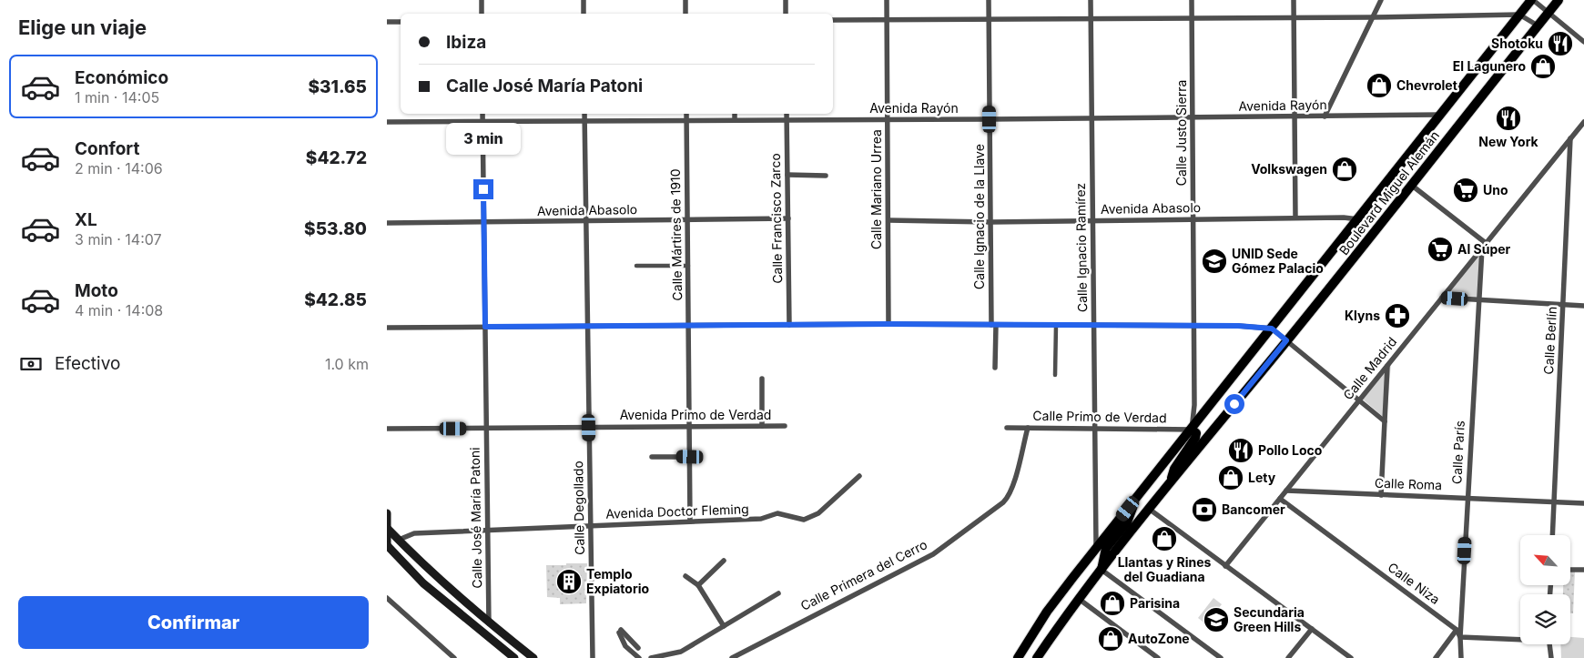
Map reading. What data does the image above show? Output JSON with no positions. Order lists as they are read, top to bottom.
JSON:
{
  "streets": {
    "highway": ["Boulevard Miguel Alemán"],
    "street": [
      "Avenida Rayón",
      "Calle Justo Sierra",
      "Calle Mariano Urrea",
      "Avenida Abasolo",
      "Calle Ignacio de la Llave",
      "Calle Francisco Zarco",
      "Calle Mártires de 1910",
      "Calle Ignacio Ramírez",
      "Calle Berlín",
      "Calle Madrid",
      "Avenida Primo de Verdad",
      "Calle Primo de Verdad",
      "Calle París",
      "Calle Roma",
      "Calle Degollado",
      "Avenida Doctor Fleming",
      "Calle José María Patoni",
      "Calle Primera del Cerro",
      "Calle Niza"
    ]
  },
  "crossings": [
    ["Avenida Rayón", "Calle Justo Sierra"],
    ["Avenida Rayón", "Calle Mariano Urrea"],
    ["Avenida Rayón", "Boulevard Miguel Alemán"],
    ["Avenida Rayón", "Calle Ignacio de la Llave"],
    ["Avenida Rayón", "Calle Francisco Zarco"],
    ["Avenida Rayón", "Calle Mártires de 1910"],
    ["Avenida Rayón", "Calle Ignacio Ramírez"],
    ["Avenida Rayón", "Calle Degollado"],
    ["Avenida Rayón", "Calle José María Patoni"],
    ["Calle Justo Sierra", "Boulevard Miguel Alemán"],
    ["Calle Justo Sierra", "Avenida Abasolo"],
    ["Calle Justo Sierra", "Calle Primo de Verdad"],
    ["Calle Mariano Urrea", "Avenida Abasolo"],
    ["Boulevard Miguel Alemán", "Avenida Abasolo"],
    ["Boulevard Miguel Alemán", "Calle Ignacio Ramírez"],
    ["Boulevard Miguel Alemán", "Calle Primo de Verdad"],
    ["Avenida Abasolo", "Calle Ignacio de la Llave"],
    ["Avenida Abasolo", "Calle Francisco Zarco"],
    ["Avenida Abasolo", "Calle Mártires de 1910"],
    ["Avenida Abasolo", "Calle Ignacio Ramírez"],
    ["Avenida Abasolo", "Calle Degollado"],
    ["Avenida Abasolo", "Calle José María Patoni"],
    ["Calle Mártires de 1910", "Avenida Primo de Verdad"],
    ["Calle Mártires de 1910", "Avenida Doctor Fleming"],
    ["Calle Ignacio Ramírez", "Calle Primo de Verdad"],
    ["Calle Berlín", "Calle Madrid"],
    ["Calle Berlín", "Calle Roma"],
    ["Calle Madrid", "Calle París"],
    ["Calle Madrid", "Calle Roma"],
    ["Calle Madrid", "Calle Niza"],
    ["Avenida Primo de Verdad", "Calle Degollado"],
    ["Avenida Primo de Verdad", "Calle José María Patoni"],
    ["Calle Primo de Verdad", "Calle Primera del Cerro"],
    ["Calle París", "Calle Roma"],
    ["Calle París", "Calle Niza"],
    ["Calle Degollado", "Avenida Doctor Fleming"],
    ["Avenida Doctor Fleming", "Calle José María Patoni"]
  ],
  "places": {
    "restaurant": ["Shotoku", "New York", "Pollo Loco"],
    "shop": [
      "El Lagunero",
      "Chevrolet",
      "Volkswagen",
      "Lety",
      "Llantas y Rines del Guadiana",
      "Parisina",
      "AutoZone"
    ],
    "supermarket": ["Uno", "Al Súper"],
    "school or university": ["UNID Sede Gómez Palacio", "Secundaria Green Hills"],
    "pharmacy": ["Klyns"],
    "bank": ["Bancomer"],
    "building": ["Templo Expiatorio"]
  },
  "north": "top left",
  "page": {
    "heading": "Elige un viaje",
    "banner": ["Ibiza", "Calle José María Patoni"],
    "list": [
      {
        "name": "Económico",
        "note": "1 min · 14:05",
        "value": "$31.65"
      },
      {
        "name": "Confort",
        "note": "2 min · 14:06",
        "value": "$42.72"
      },
      {
        "name": "XL",
        "note": "3 min · 14:07",
        "value": "$53.80"
      },
      {
        "name": "Moto",
        "note": "4 min · 14:08",
        "value": "$42.85"
      }
    ],
    "bubble": "3 min",
    "pay": ["Efectivo", "1.0 km"],
    "buttons": "Confirmar"
  }
}
